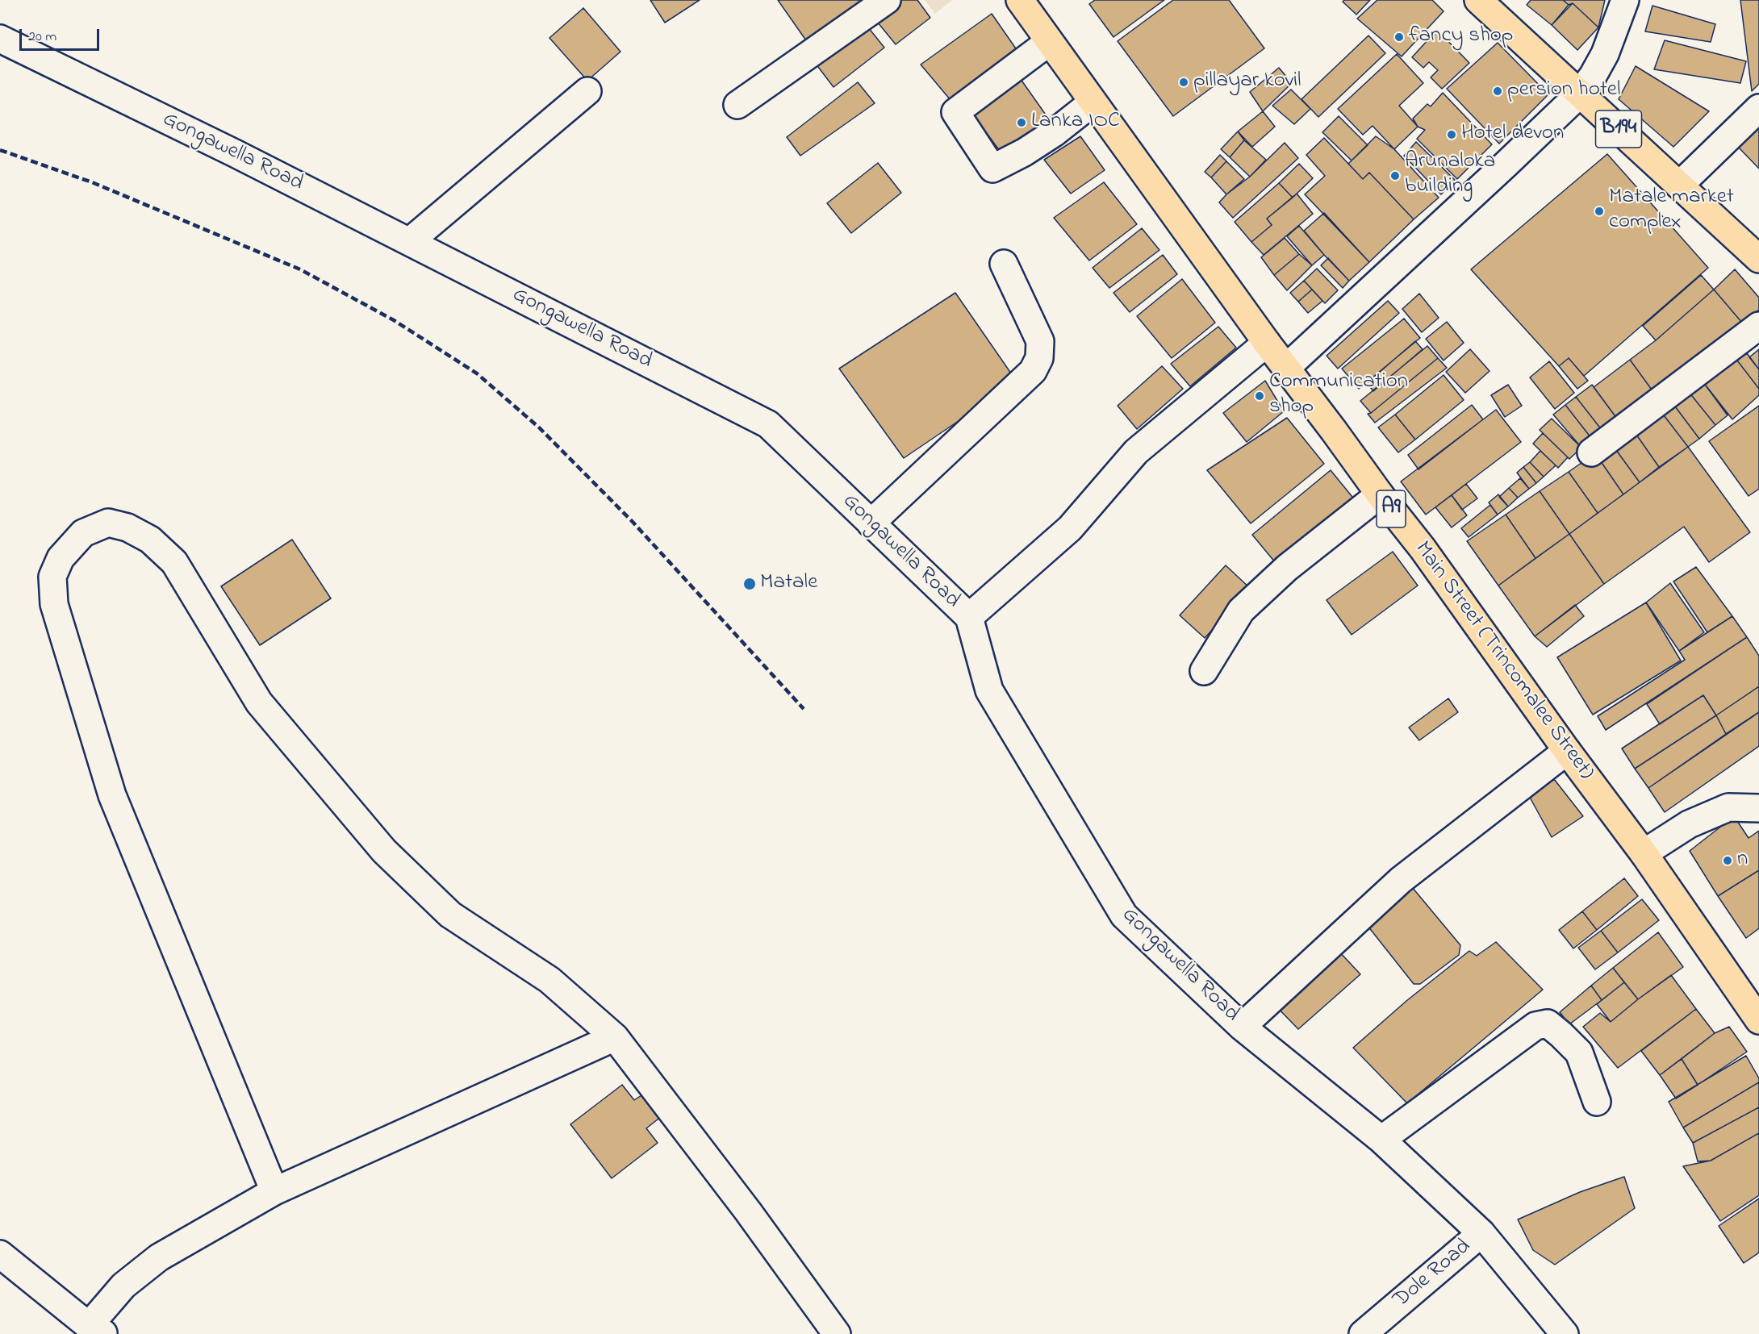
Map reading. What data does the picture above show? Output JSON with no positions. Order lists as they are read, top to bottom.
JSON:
{
  "streets": {
    "main road": ["B194", "A9", "Main Street (Trincomalee Street)"],
    "street": ["Gongawella Road", "Dole Road"]
  },
  "crossings": [
    ["Gongawella Road", "Dole Road"]
  ],
  "places": [
    "fancy shop",
    "pillayar kovil",
    "persion hotel",
    "Lanka IOC",
    "Hotel devon",
    "Arunaloka building",
    "Matale market complex",
    "Communication shop",
    "Matale",
    "n"
  ],
  "scale_bar": "20 m"
}
